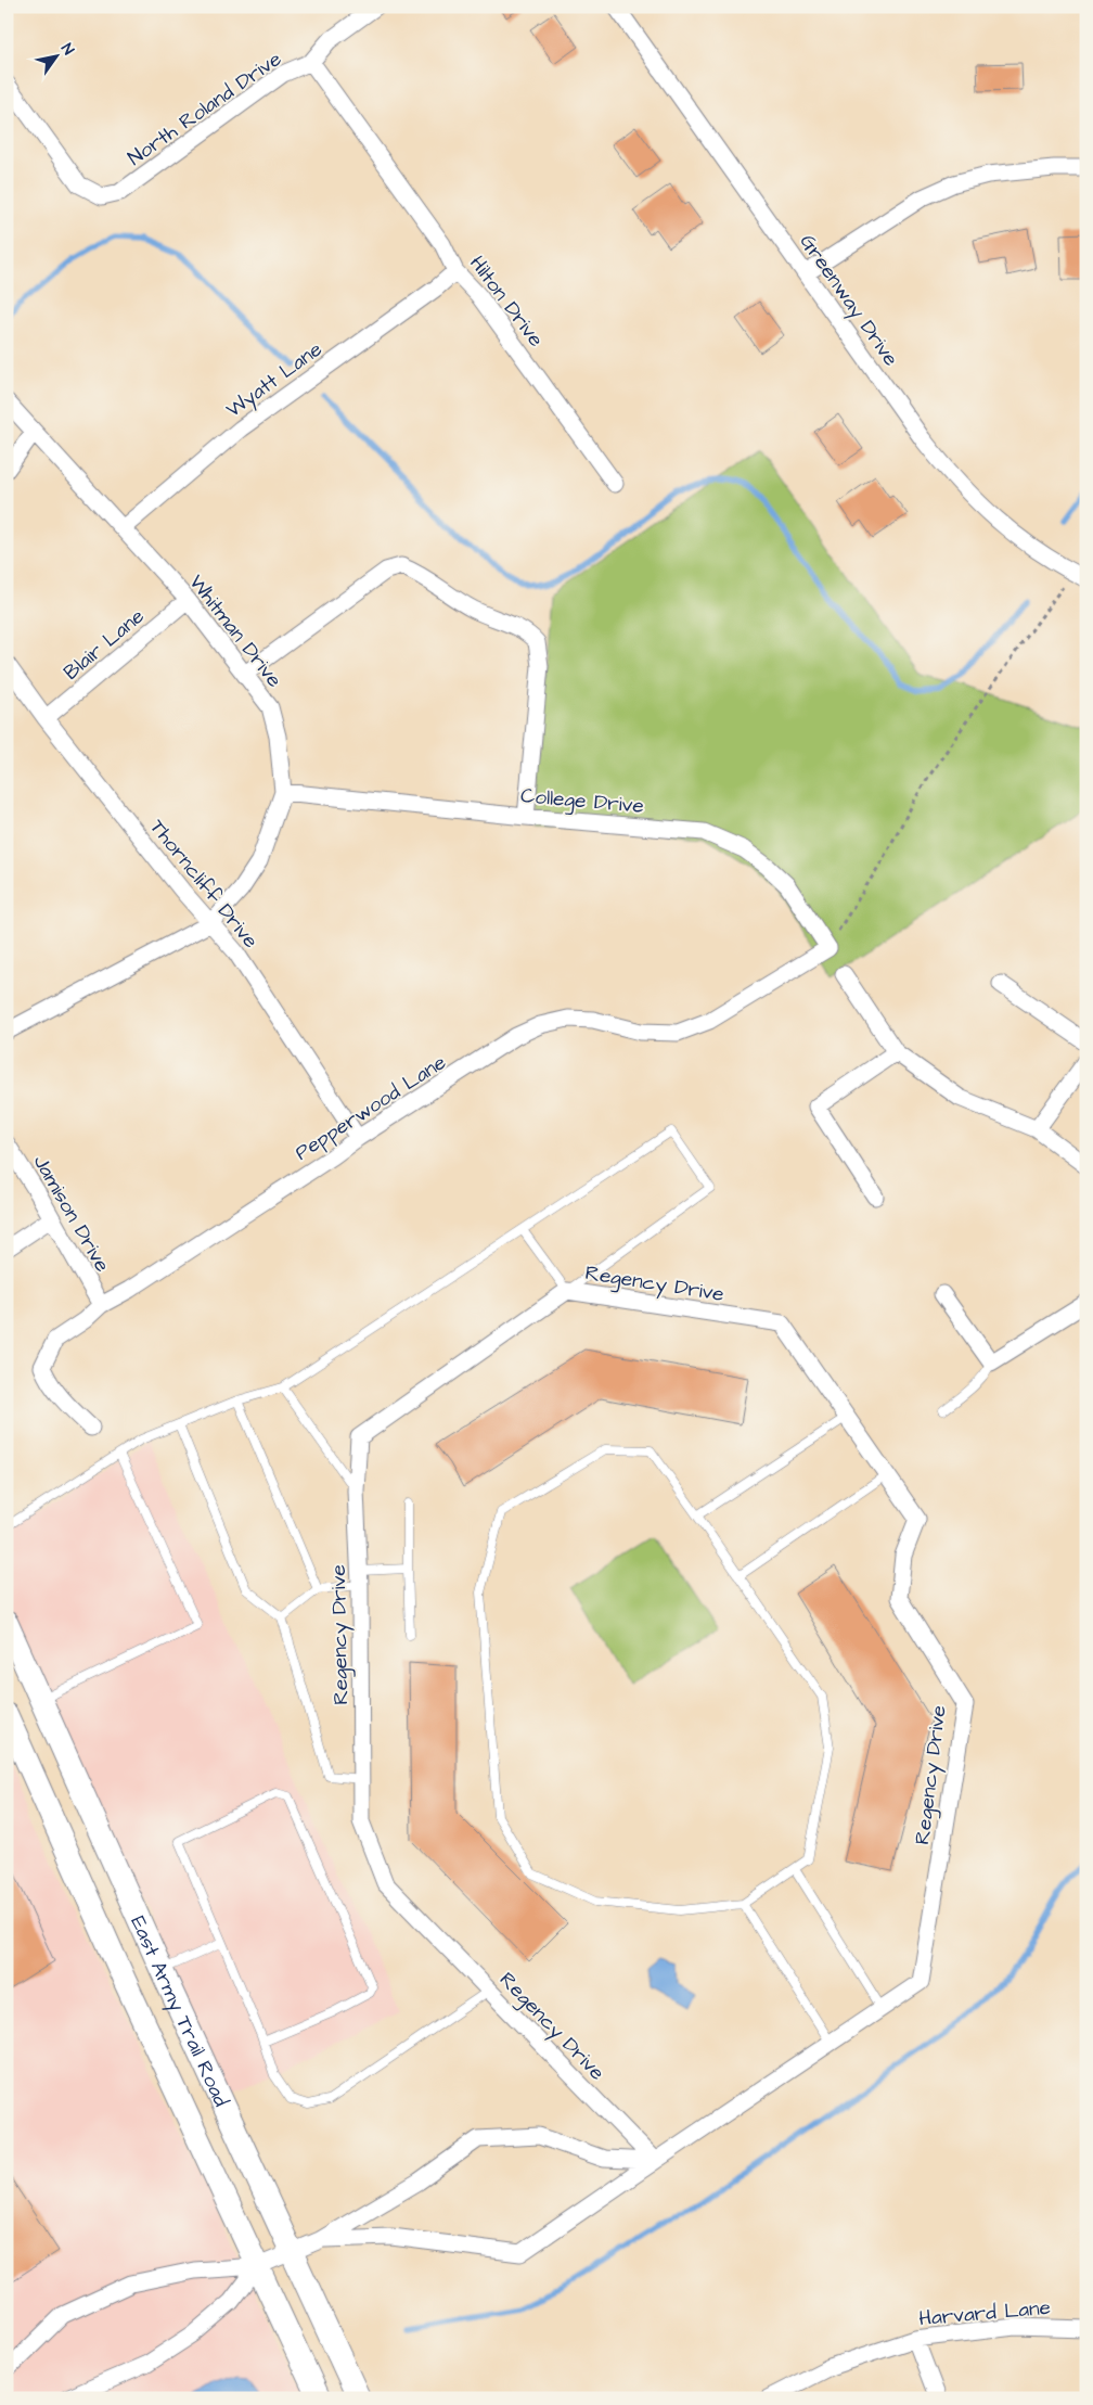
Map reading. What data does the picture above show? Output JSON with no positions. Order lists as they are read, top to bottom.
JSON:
{
  "streets": {
    "main road": ["East Army Trail Road"],
    "street": [
      "North Roland Drive",
      "Greenway Drive",
      "Hilton Drive",
      "Wyatt Lane",
      "Whitman Drive",
      "Blair Lane",
      "College Drive",
      "Thorncliff Drive",
      "Pepperwood Lane",
      "Jamison Drive",
      "Regency Drive",
      "Harvard Lane"
    ]
  },
  "crossings": [
    ["North Roland Drive", "Hilton Drive"],
    ["Hilton Drive", "Wyatt Lane"],
    ["Wyatt Lane", "Whitman Drive"],
    ["Whitman Drive", "Blair Lane"],
    ["Whitman Drive", "College Drive"],
    ["Whitman Drive", "Thorncliff Drive"],
    ["Blair Lane", "Thorncliff Drive"],
    ["College Drive", "Pepperwood Lane"],
    ["Thorncliff Drive", "Pepperwood Lane"],
    ["Pepperwood Lane", "Jamison Drive"],
    ["Regency Drive", "East Army Trail Road"]
  ],
  "north": "top right"
}
